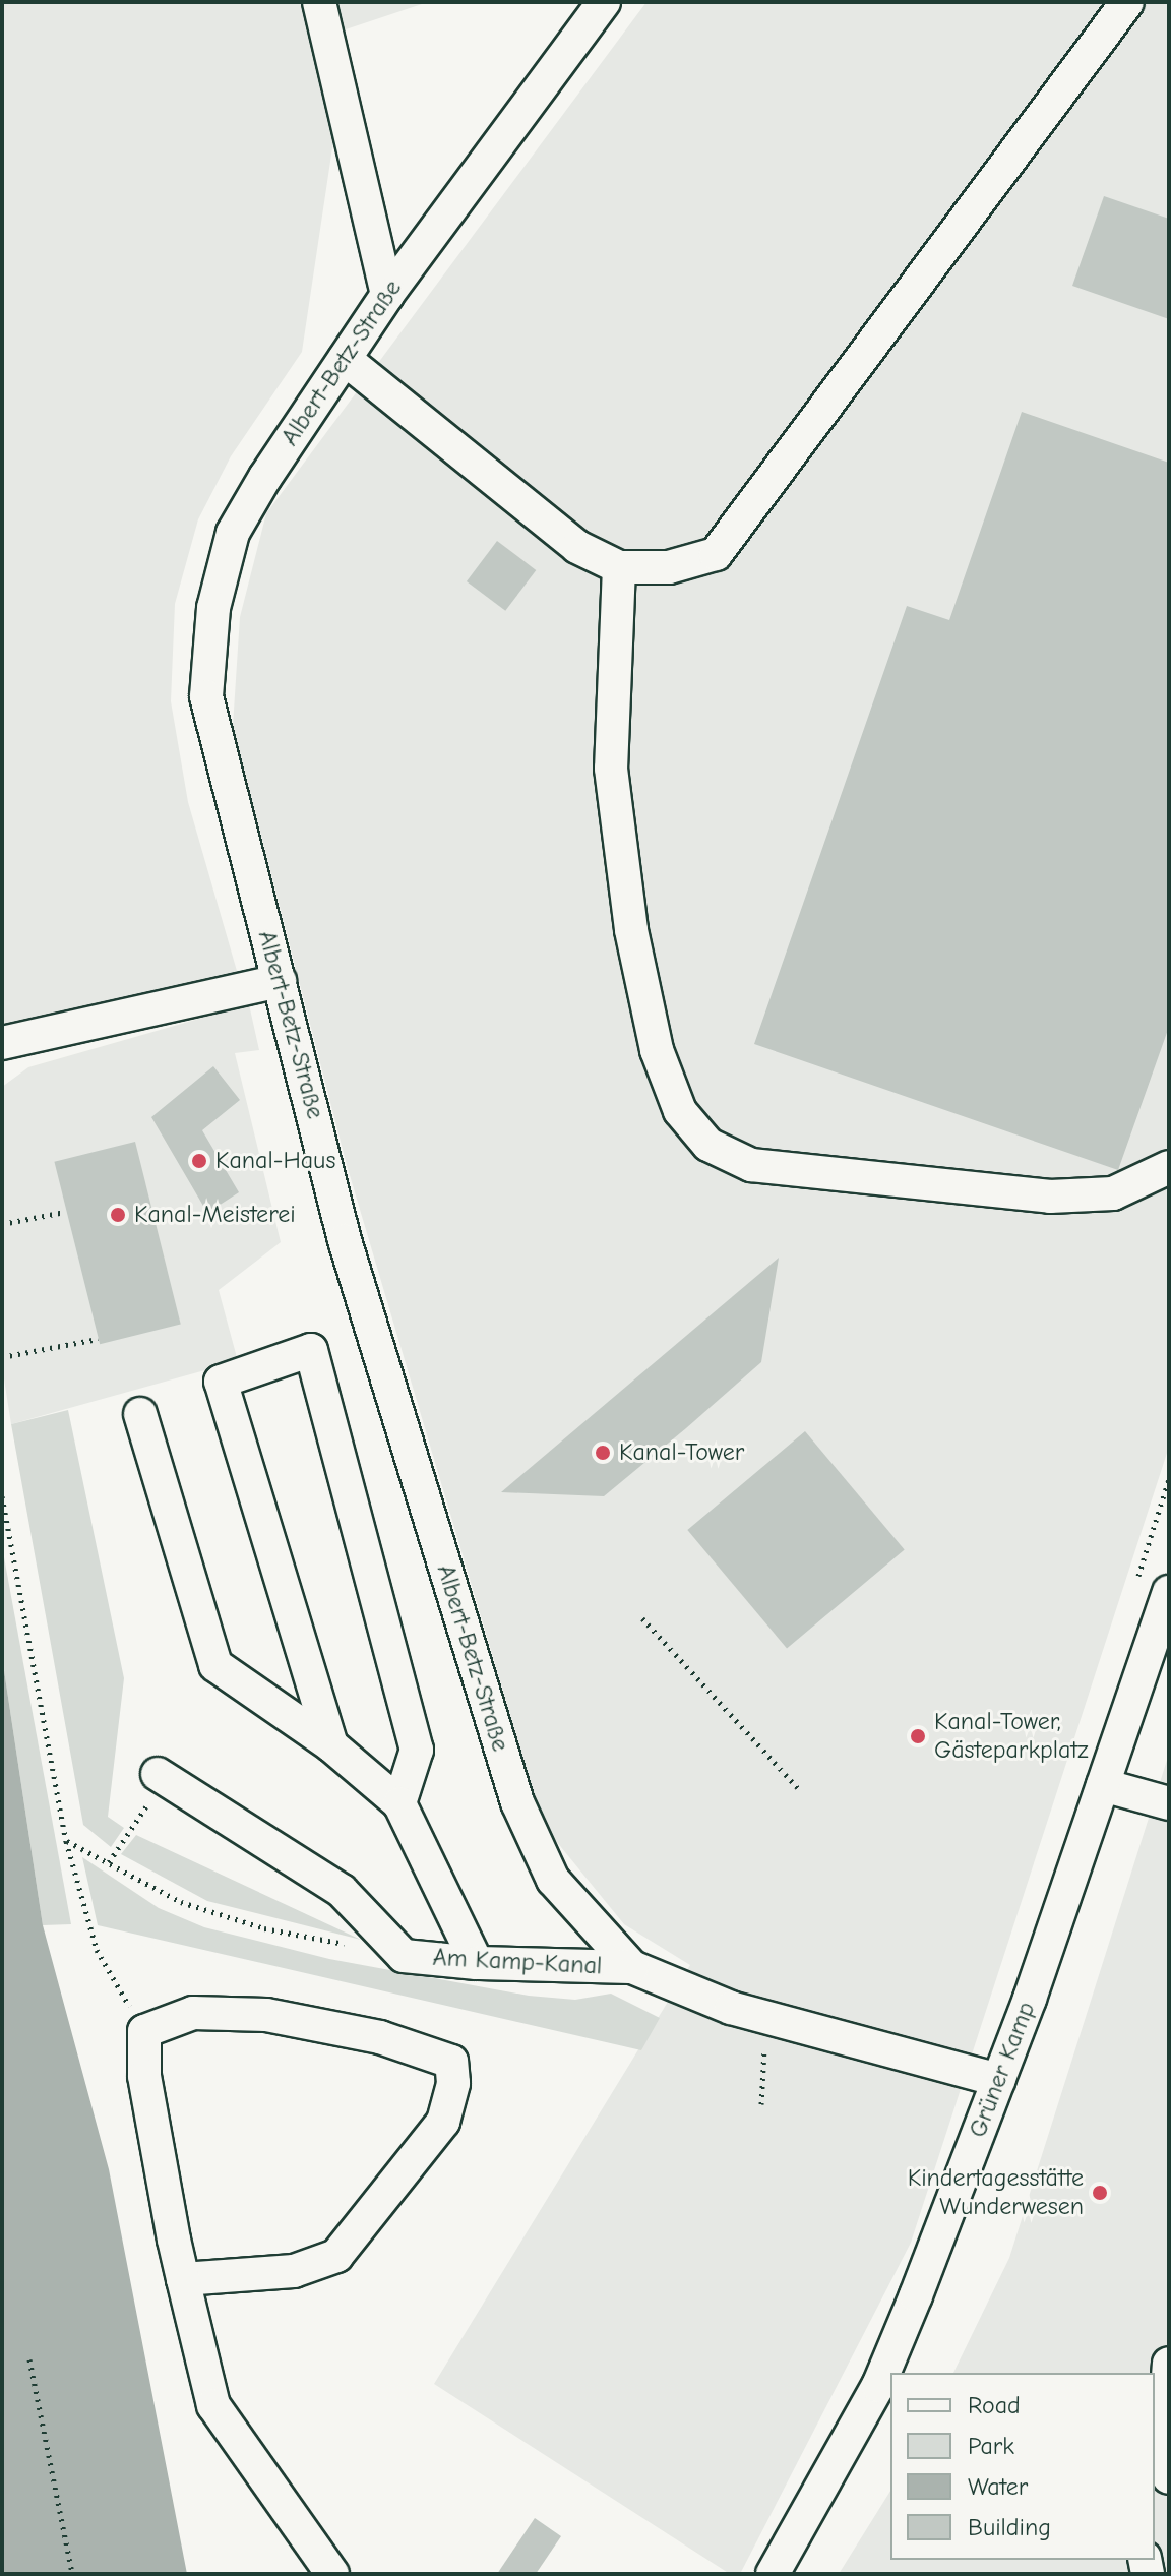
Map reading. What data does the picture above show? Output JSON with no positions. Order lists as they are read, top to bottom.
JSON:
{
  "streets": {
    "street": ["Albert-Betz-Straße", "Am Kamp-Kanal", "Grüner Kamp"]
  },
  "crossings": [
    ["Albert-Betz-Straße", "Am Kamp-Kanal"],
    ["Albert-Betz-Straße", "Grüner Kamp"]
  ],
  "places": [
    "Kanal-Haus",
    "Kanal-Meisterei",
    "Kanal-Tower",
    "Kanal-Tower, Gästeparkplatz",
    "Kindertagesstätte Wunderwesen"
  ],
  "legend": [
    "Road",
    "Park",
    "Water",
    "Building"
  ]
}
